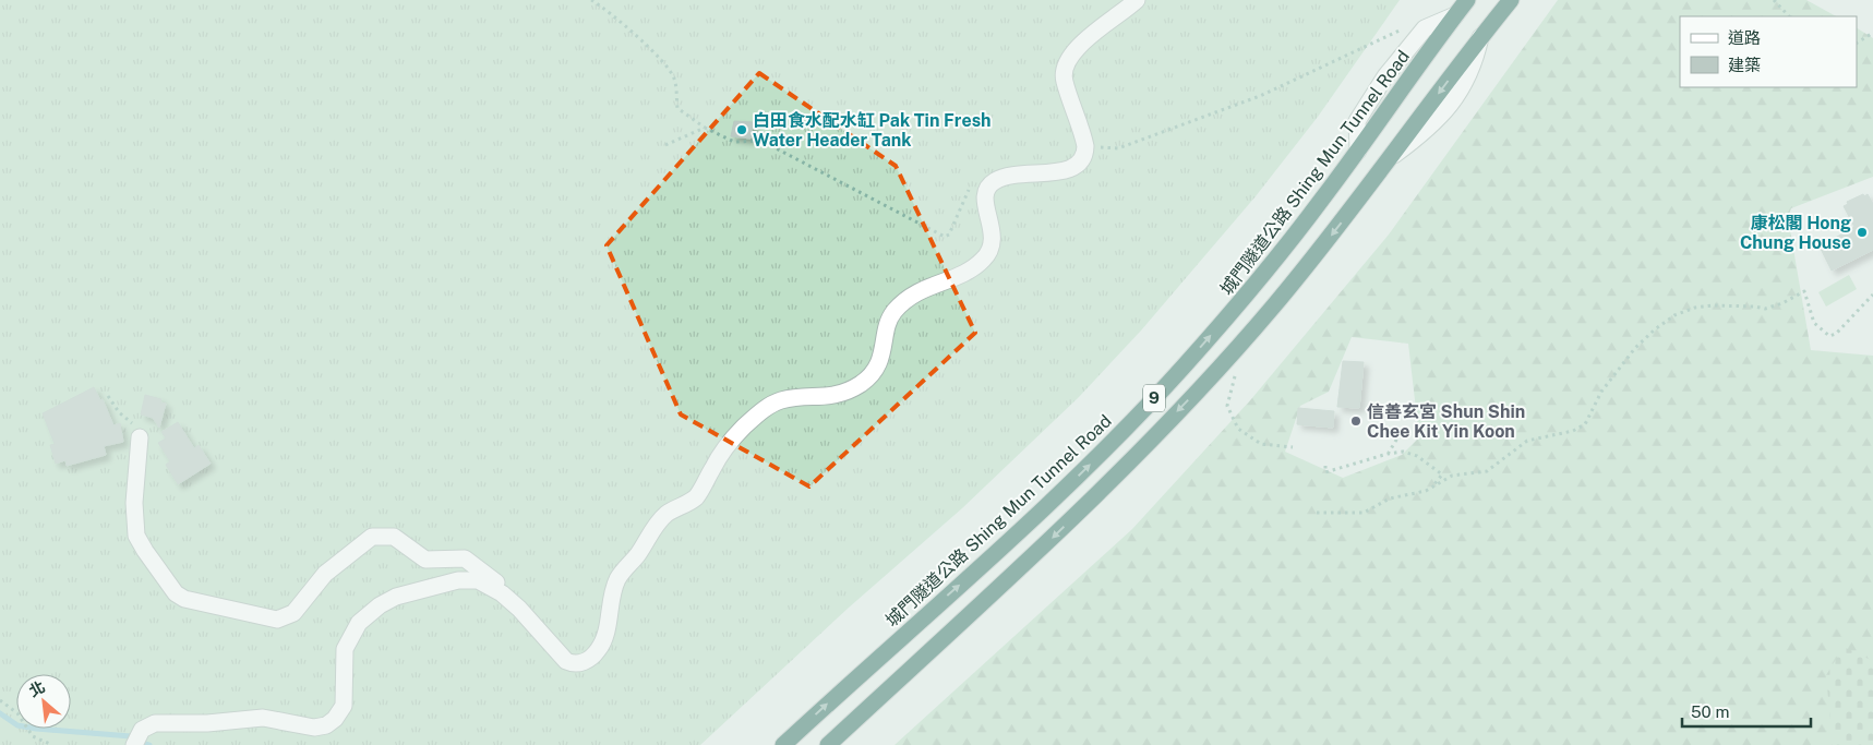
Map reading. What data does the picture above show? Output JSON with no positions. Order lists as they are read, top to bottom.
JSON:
{
  "streets": {
    "highway": ["城門隧道公路 Shing Mun Tunnel Road", "9"]
  },
  "places": ["白田食水配水缸 Pak Tin Fresh Water Header Tank", "康松閣 Hong Chung House", "信善玄宮 Shun Shin Chee Kit Yin Koon"],
  "legend": ["道路", "建築"],
  "scale_bar": "50 m",
  "north": "top left"
}
